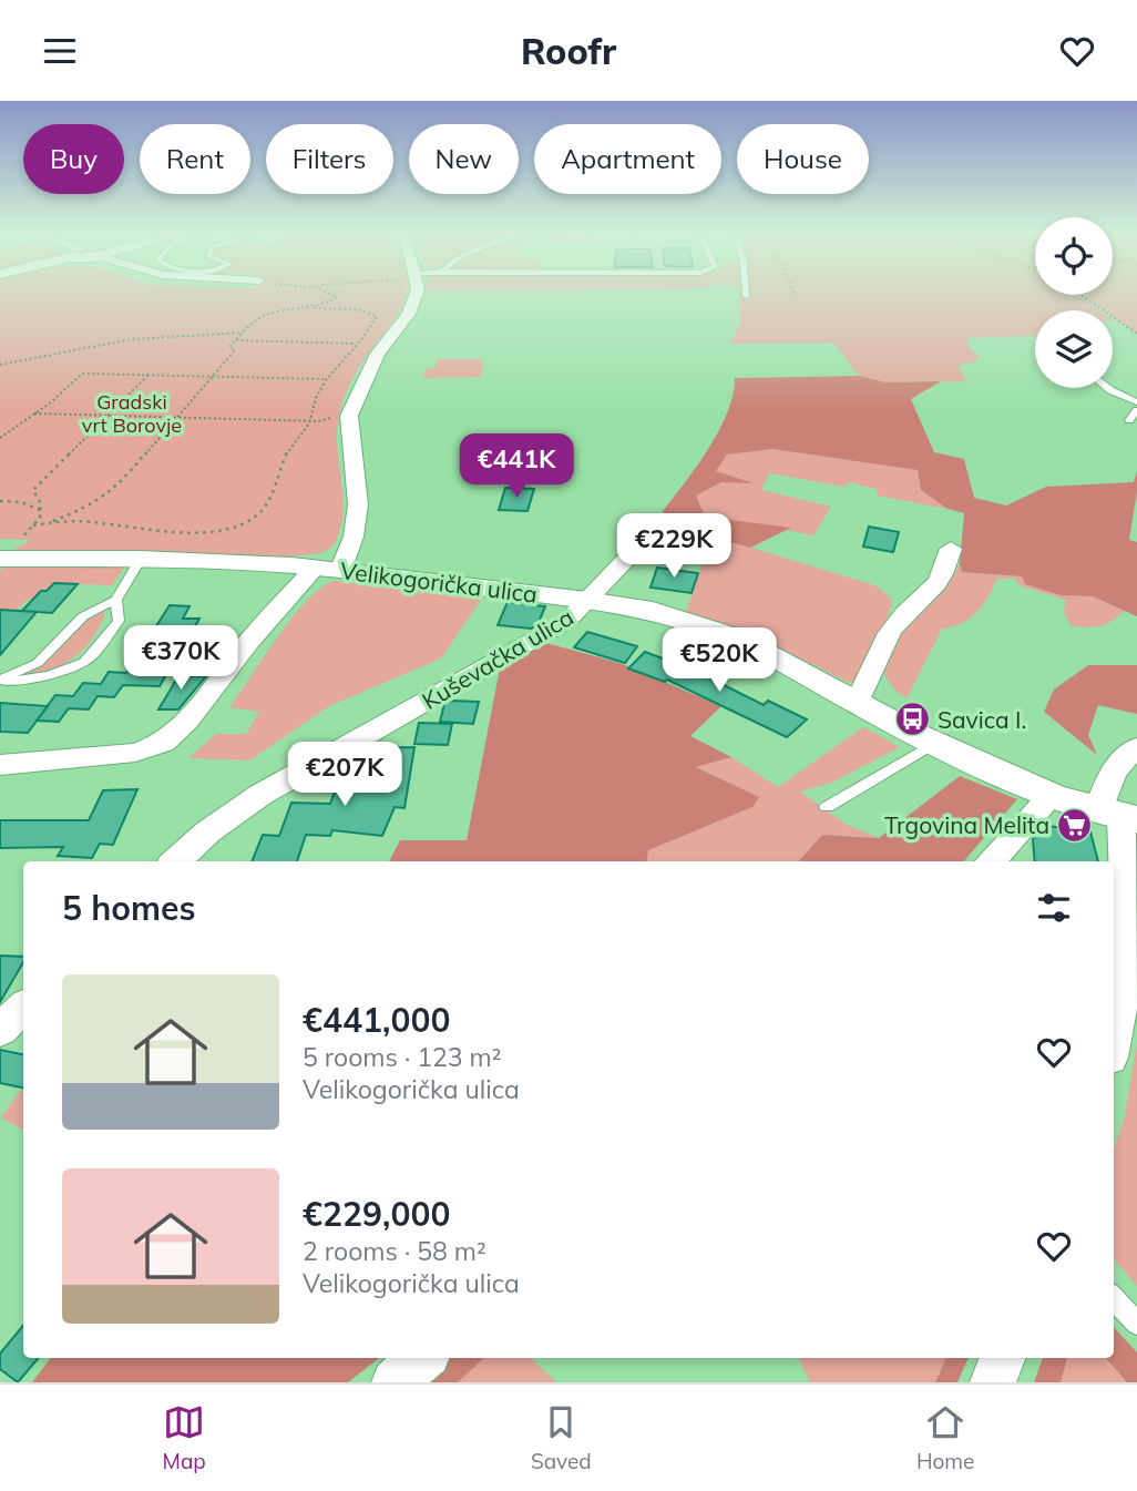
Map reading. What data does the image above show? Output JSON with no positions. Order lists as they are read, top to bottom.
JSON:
{
  "streets": {
    "street": ["Velikogorička ulica", "Kuševačka ulica"]
  },
  "crossings": [
    ["Velikogorička ulica", "Kuševačka ulica"]
  ],
  "parks": ["Gradski vrt Borovje"],
  "places": {
    "bus stop": ["Savica I."],
    "supermarket": ["Trgovina Melita"]
  },
  "page": {
    "header": "Roofr",
    "chip": [
      "Buy",
      "Rent",
      "Filters",
      "New",
      "Apartment",
      "House"
    ],
    "price": [
      "€441K",
      "€229K",
      "€370K",
      "€520K",
      "€207K"
    ],
    "heading": "5 homes",
    "list": [
      {
        "name": "€441,000",
        "note": "5 rooms · 123 m² · Velikogorička ulica"
      },
      {
        "name": "€229,000",
        "note": "2 rooms · 58 m² · Velikogorička ulica"
      }
    ],
    "tabs": ["Map", "Saved", "Home"]
  }
}
